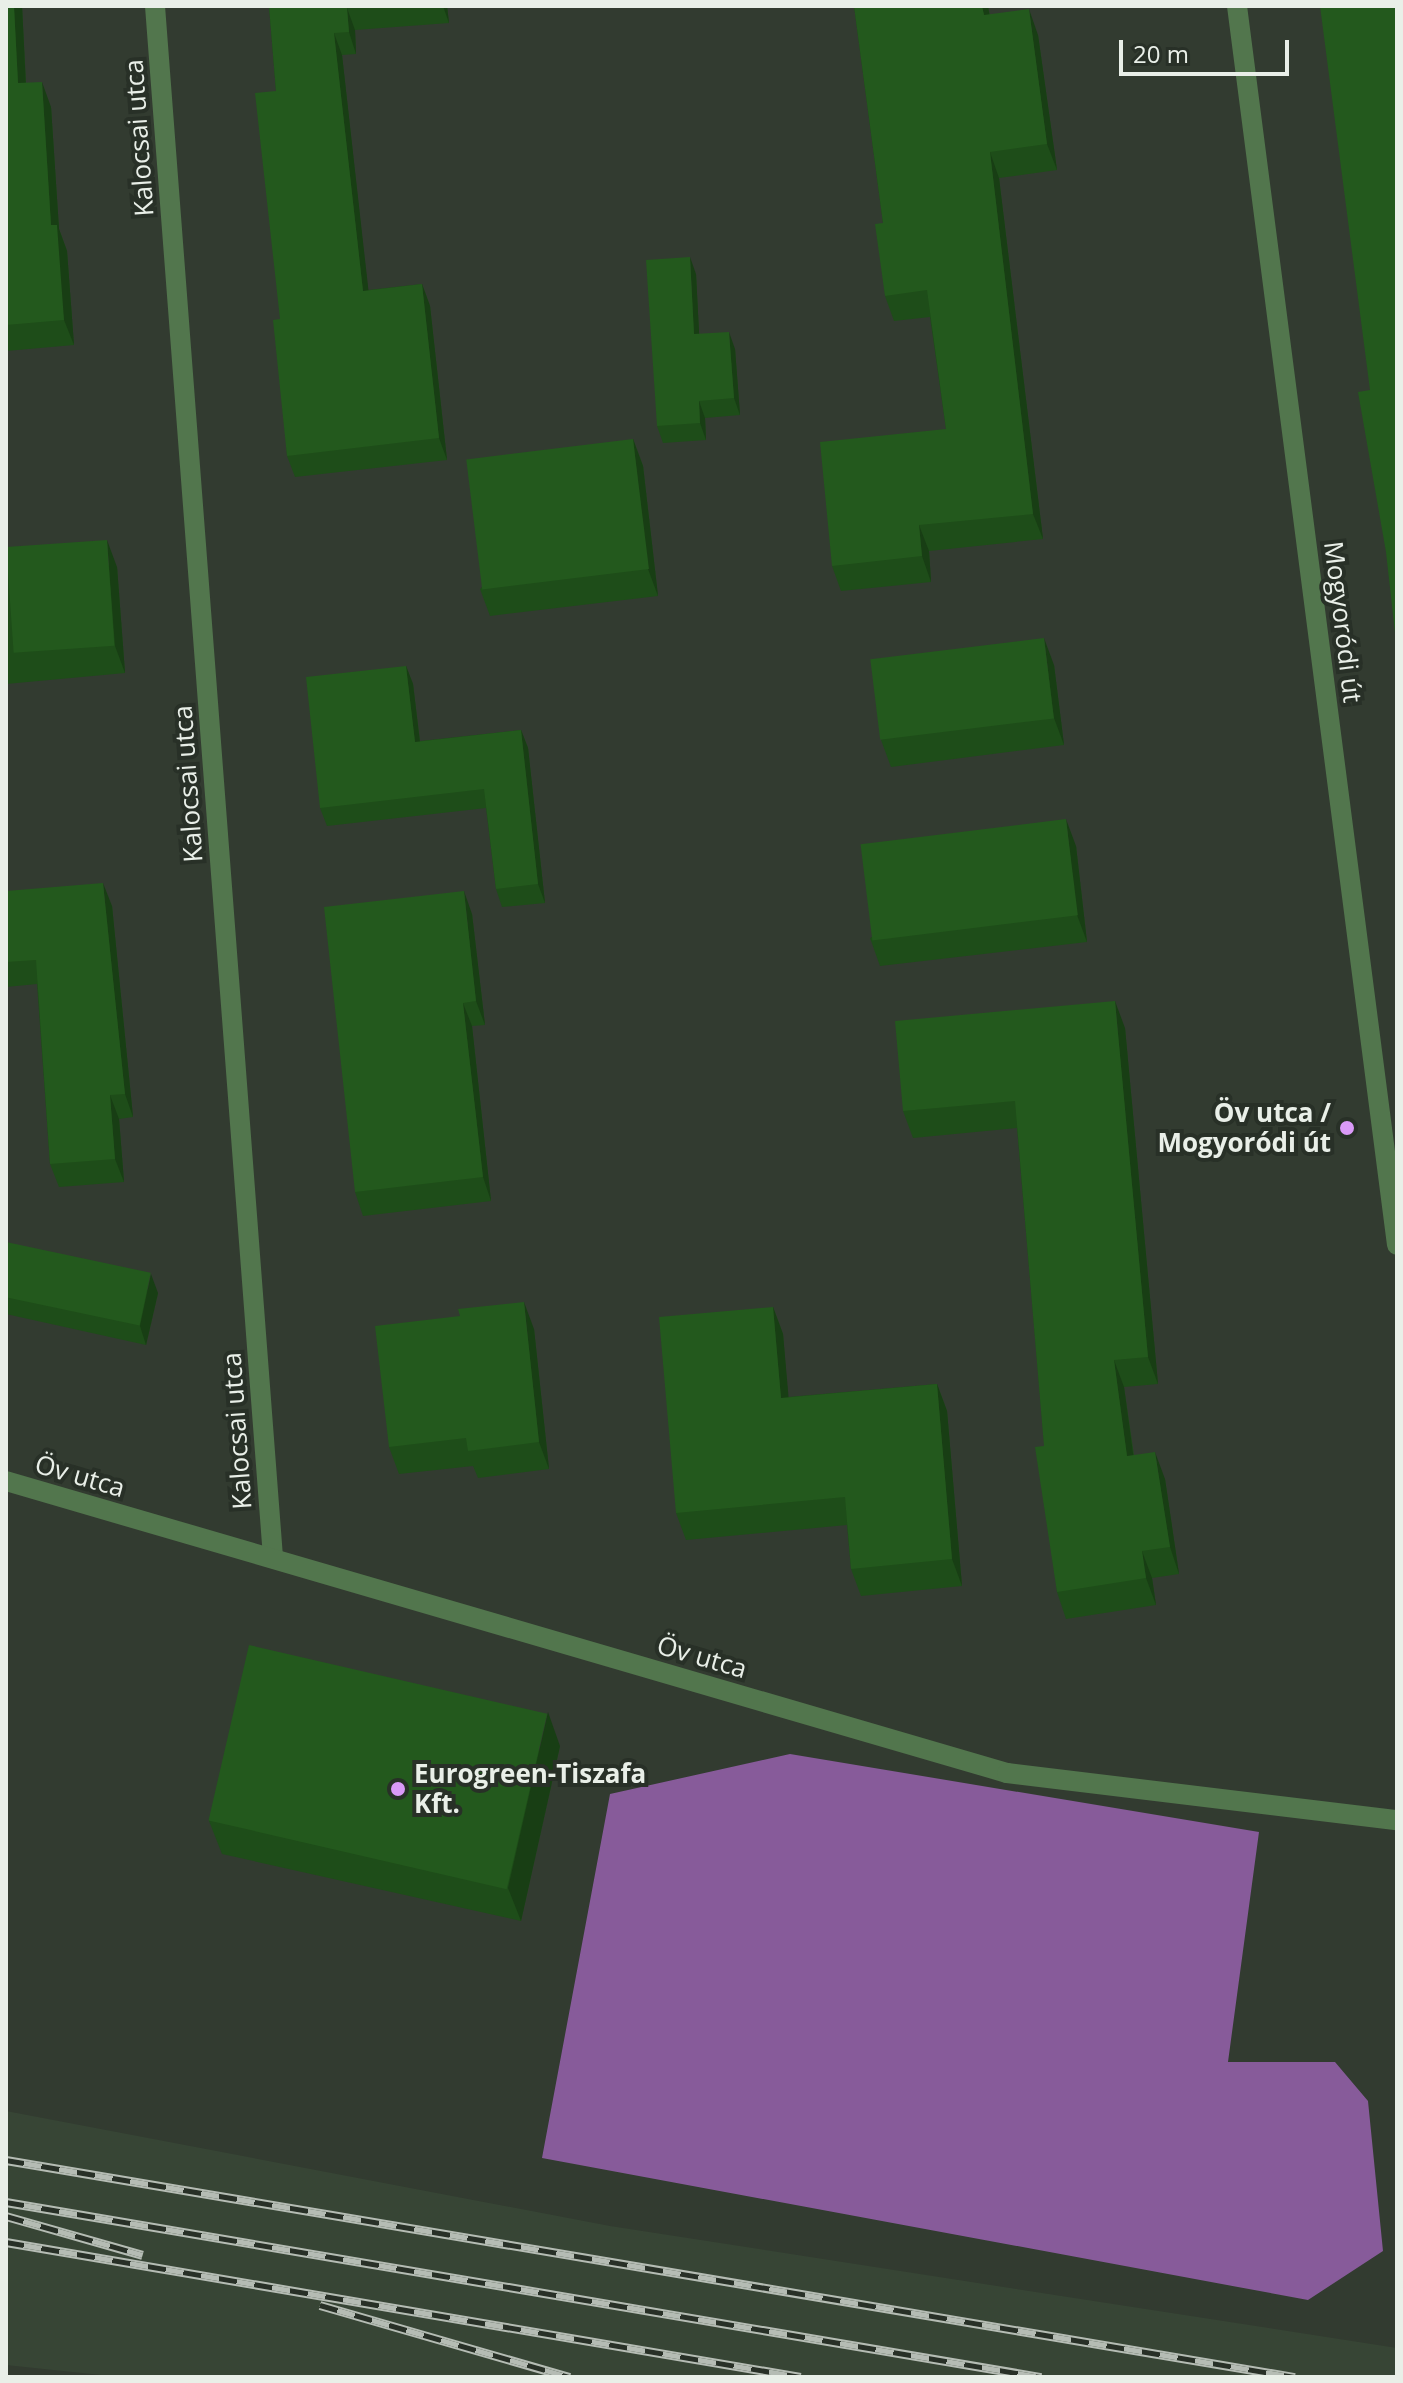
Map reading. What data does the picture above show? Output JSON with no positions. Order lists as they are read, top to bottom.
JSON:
{
  "streets": {
    "street": ["Kalocsai utca", "Mogyoródi út", "Öv utca"]
  },
  "crossings": [
    ["Kalocsai utca", "Öv utca"]
  ],
  "places": ["Öv utca / Mogyoródi út", "Eurogreen-Tiszafa Kft."],
  "scale_bar": "20 m"
}
